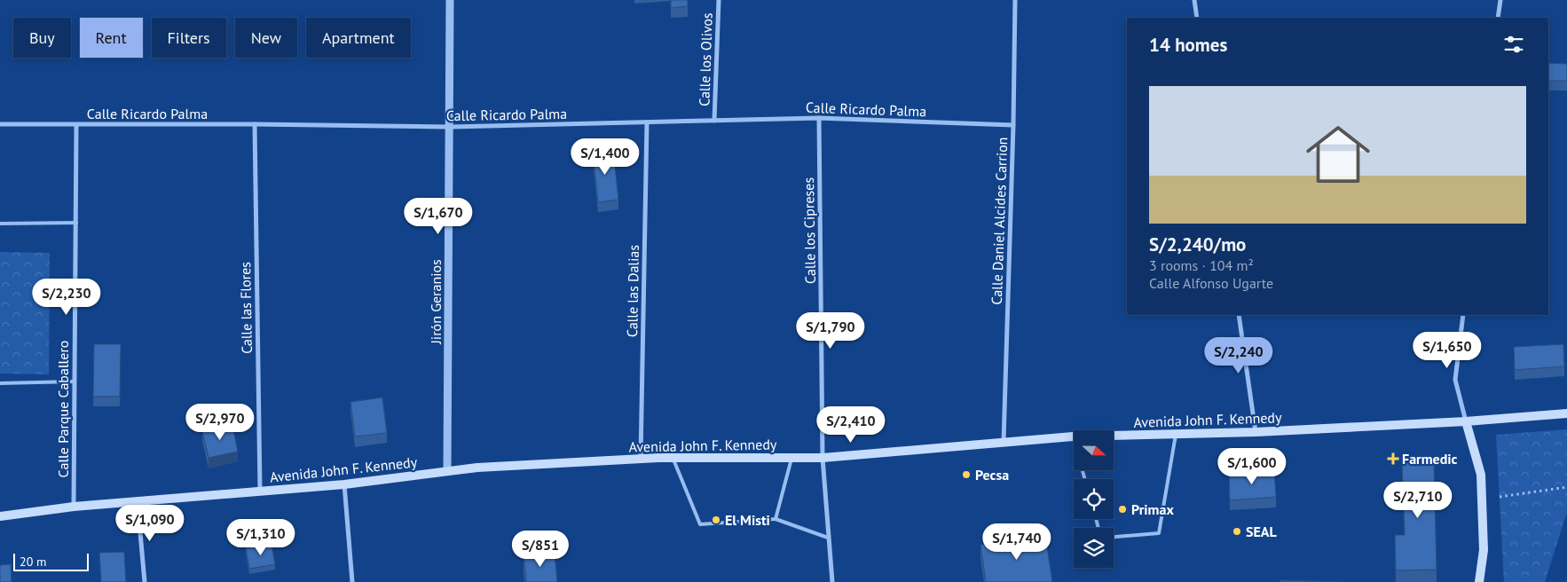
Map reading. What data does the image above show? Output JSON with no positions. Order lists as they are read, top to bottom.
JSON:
{
  "streets": {
    "main road": ["Avenida John F. Kennedy"],
    "street": [
      "Calle los Olivos",
      "Calle Ricardo Palma",
      "Calle Daniel Alcides Carrion",
      "Calle los Cipreses",
      "Calle las Dalias",
      "Jirón Geranios",
      "Calle las Flores",
      "Calle Parque Caballero"
    ]
  },
  "crossings": [
    ["Calle los Olivos", "Calle Ricardo Palma"],
    ["Calle Ricardo Palma", "Calle Daniel Alcides Carrion"],
    ["Calle Ricardo Palma", "Calle los Cipreses"],
    ["Calle Ricardo Palma", "Calle las Dalias"],
    ["Calle Ricardo Palma", "Jirón Geranios"],
    ["Calle Ricardo Palma", "Calle las Flores"],
    ["Calle Ricardo Palma", "Calle Parque Caballero"],
    ["Calle Daniel Alcides Carrion", "Avenida John F. Kennedy"],
    ["Calle los Cipreses", "Avenida John F. Kennedy"],
    ["Calle las Dalias", "Avenida John F. Kennedy"],
    ["Jirón Geranios", "Avenida John F. Kennedy"],
    ["Calle las Flores", "Avenida John F. Kennedy"],
    ["Calle Parque Caballero", "Avenida John F. Kennedy"]
  ],
  "places": {
    "health": ["Farmedic"],
    "other": [
      "Pecsa",
      "Primax",
      "El Misti",
      "SEAL"
    ]
  },
  "scale_bar": "20 m",
  "north": "right",
  "page": {
    "chip": [
      "Buy",
      "Rent",
      "Filters",
      "New",
      "Apartment"
    ],
    "heading": "14 homes",
    "list": [
      {
        "name": "S/2,240/mo",
        "note": "3 rooms · 104 m² · Calle Alfonso Ugarte"
      }
    ],
    "price": [
      "S/1,400",
      "S/1,670",
      "S/2,230",
      "S/1,790",
      "S/1,650",
      "S/2,240",
      "S/2,970",
      "S/2,410",
      "S/1,600",
      "S/2,710",
      "S/1,090",
      "S/1,310",
      "S/1,740",
      "S/851"
    ],
    "scale": "20 m"
  }
}
